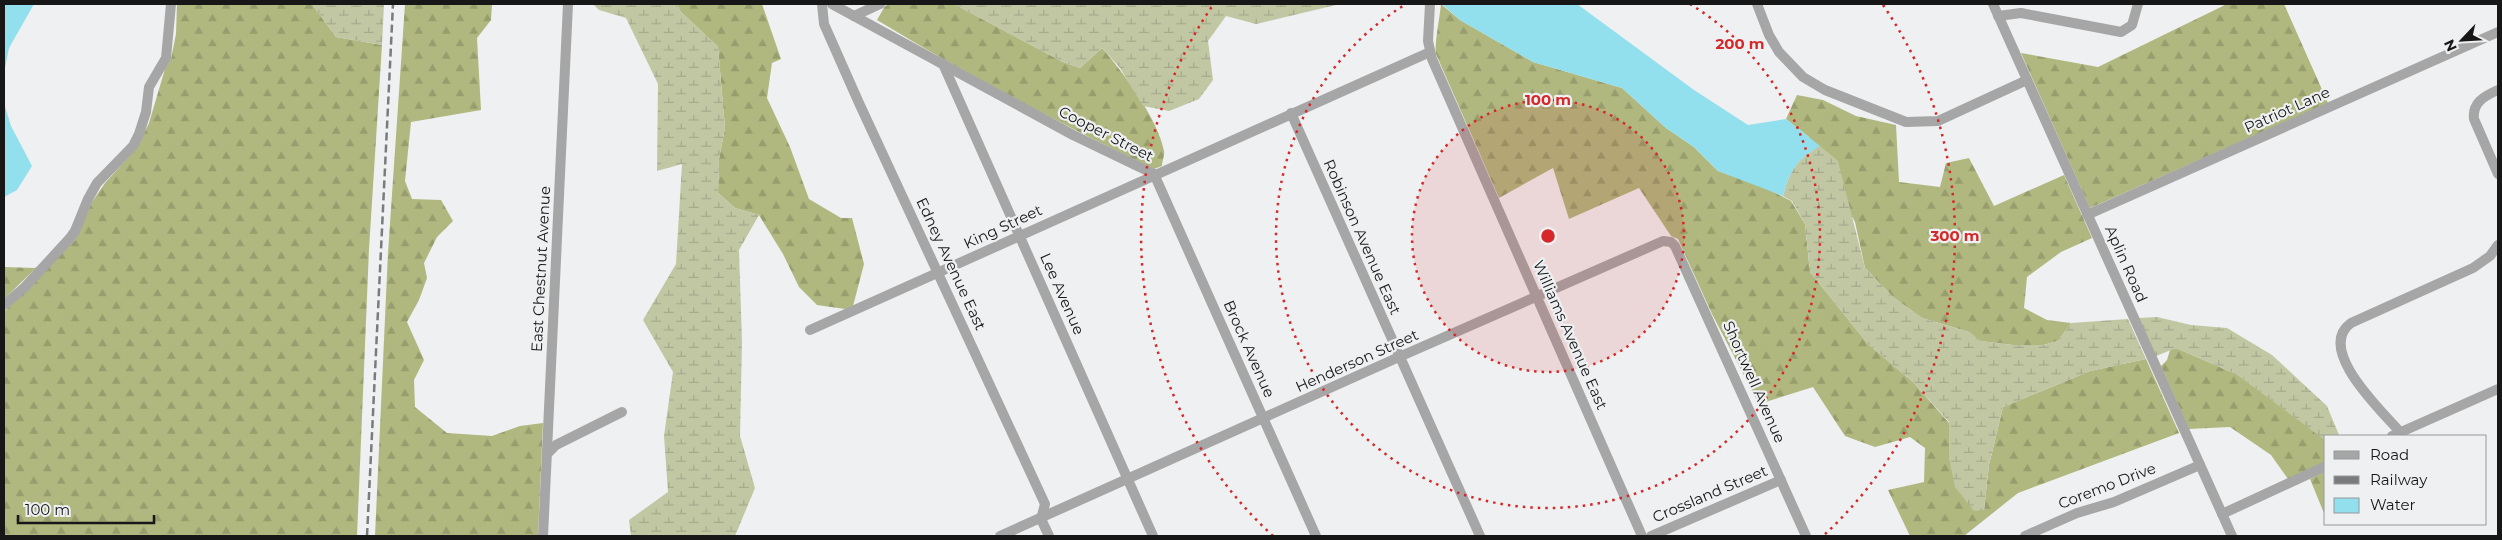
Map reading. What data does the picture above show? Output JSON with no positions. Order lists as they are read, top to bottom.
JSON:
{
  "streets": {
    "street": [
      "Patriot Lane",
      "Cooper Street",
      "King Street",
      "Robinson Avenue East",
      "Edney Avenue East",
      "Aplin Road",
      "East Chestnut Avenue",
      "Lee Avenue",
      "Williams Avenue East",
      "Brock Avenue",
      "Henderson Street",
      "Shortwell Avenue",
      "Coremo Drive",
      "Crossland Street"
    ]
  },
  "crossings": [
    ["Patriot Lane", "Aplin Road"],
    ["Cooper Street", "King Street"],
    ["Cooper Street", "Robinson Avenue East"],
    ["Cooper Street", "Lee Avenue"],
    ["Cooper Street", "Williams Avenue East"],
    ["Cooper Street", "Brock Avenue"],
    ["King Street", "Edney Avenue East"],
    ["King Street", "Lee Avenue"],
    ["King Street", "Brock Avenue"],
    ["Robinson Avenue East", "Henderson Street"],
    ["Edney Avenue East", "Henderson Street"],
    ["Aplin Road", "Coremo Drive"],
    ["Lee Avenue", "Henderson Street"],
    ["Williams Avenue East", "Henderson Street"],
    ["Brock Avenue", "Henderson Street"],
    ["Henderson Street", "Shortwell Avenue"],
    ["Shortwell Avenue", "Crossland Street"]
  ],
  "legend": ["Road", "Railway", "Water"],
  "scale_bar": "100 m",
  "north": "bottom left",
  "rings": ["200 m", "100 m", "300 m"]
}
